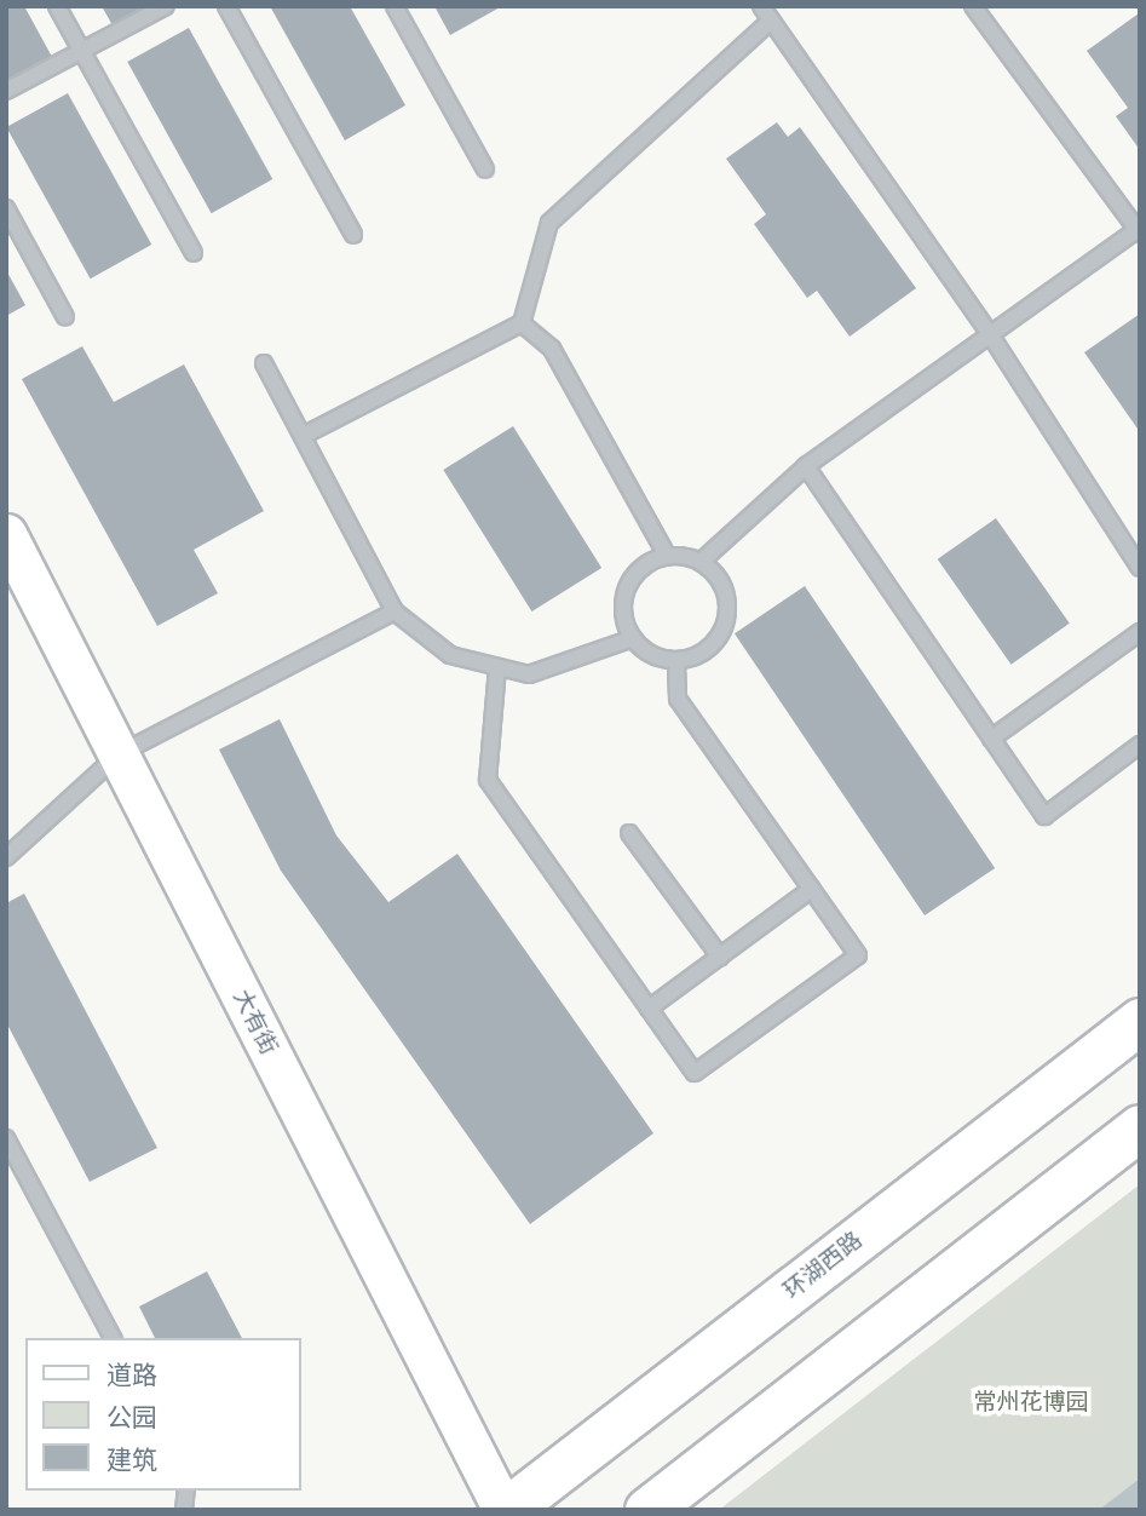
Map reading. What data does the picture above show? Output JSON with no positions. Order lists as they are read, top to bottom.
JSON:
{
  "streets": {
    "main road": ["环湖西路"],
    "street": ["大有街"]
  },
  "crossings": [
    ["大有街", "环湖西路"]
  ],
  "parks": ["常州花博园"],
  "legend": ["道路", "公园", "建筑"]
}
